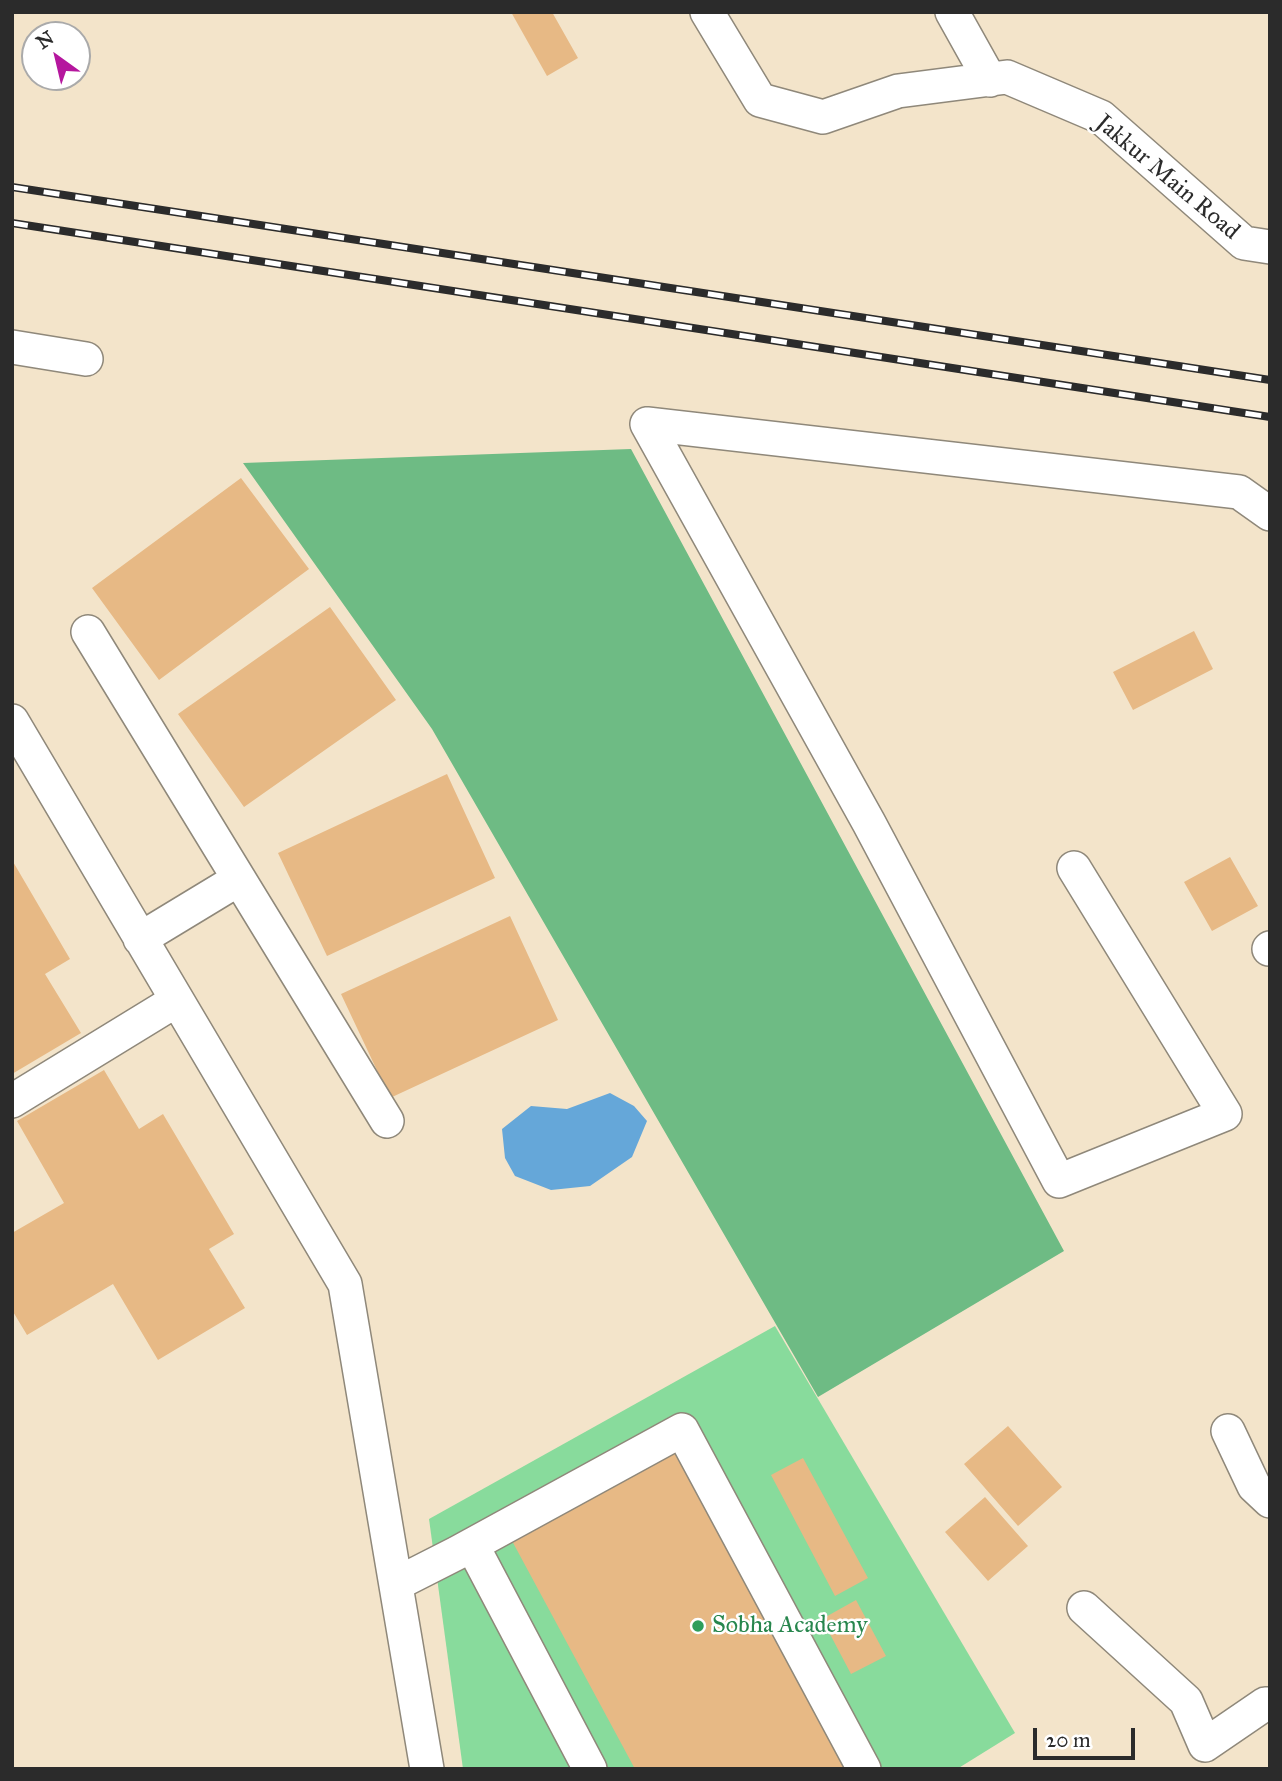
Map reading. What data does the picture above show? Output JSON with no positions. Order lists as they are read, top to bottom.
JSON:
{
  "streets": {
    "street": ["Jakkur Main Road"]
  },
  "places": ["Sobha Academy"],
  "scale_bar": "20 m",
  "north": "top left"
}
